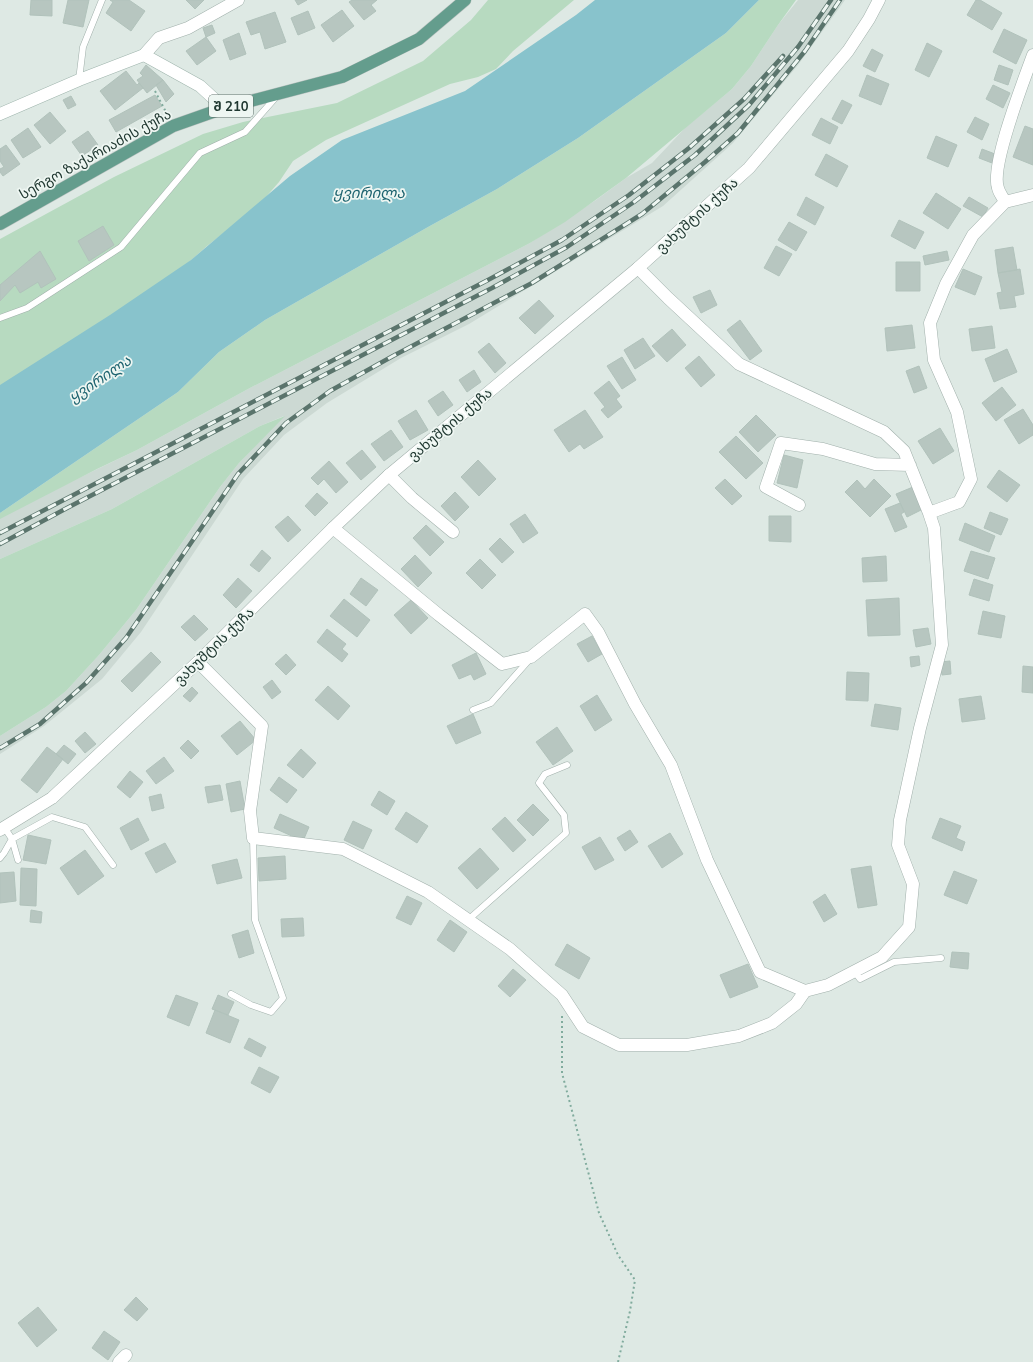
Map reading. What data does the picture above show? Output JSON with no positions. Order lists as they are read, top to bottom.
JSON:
{
  "streets": {
    "main road": ["შ 210", "სერგო ზაქარიაძის ქუჩა"],
    "street": ["ვახუშტის ქუჩა"]
  },
  "water": ["ყვირილა"]
}
